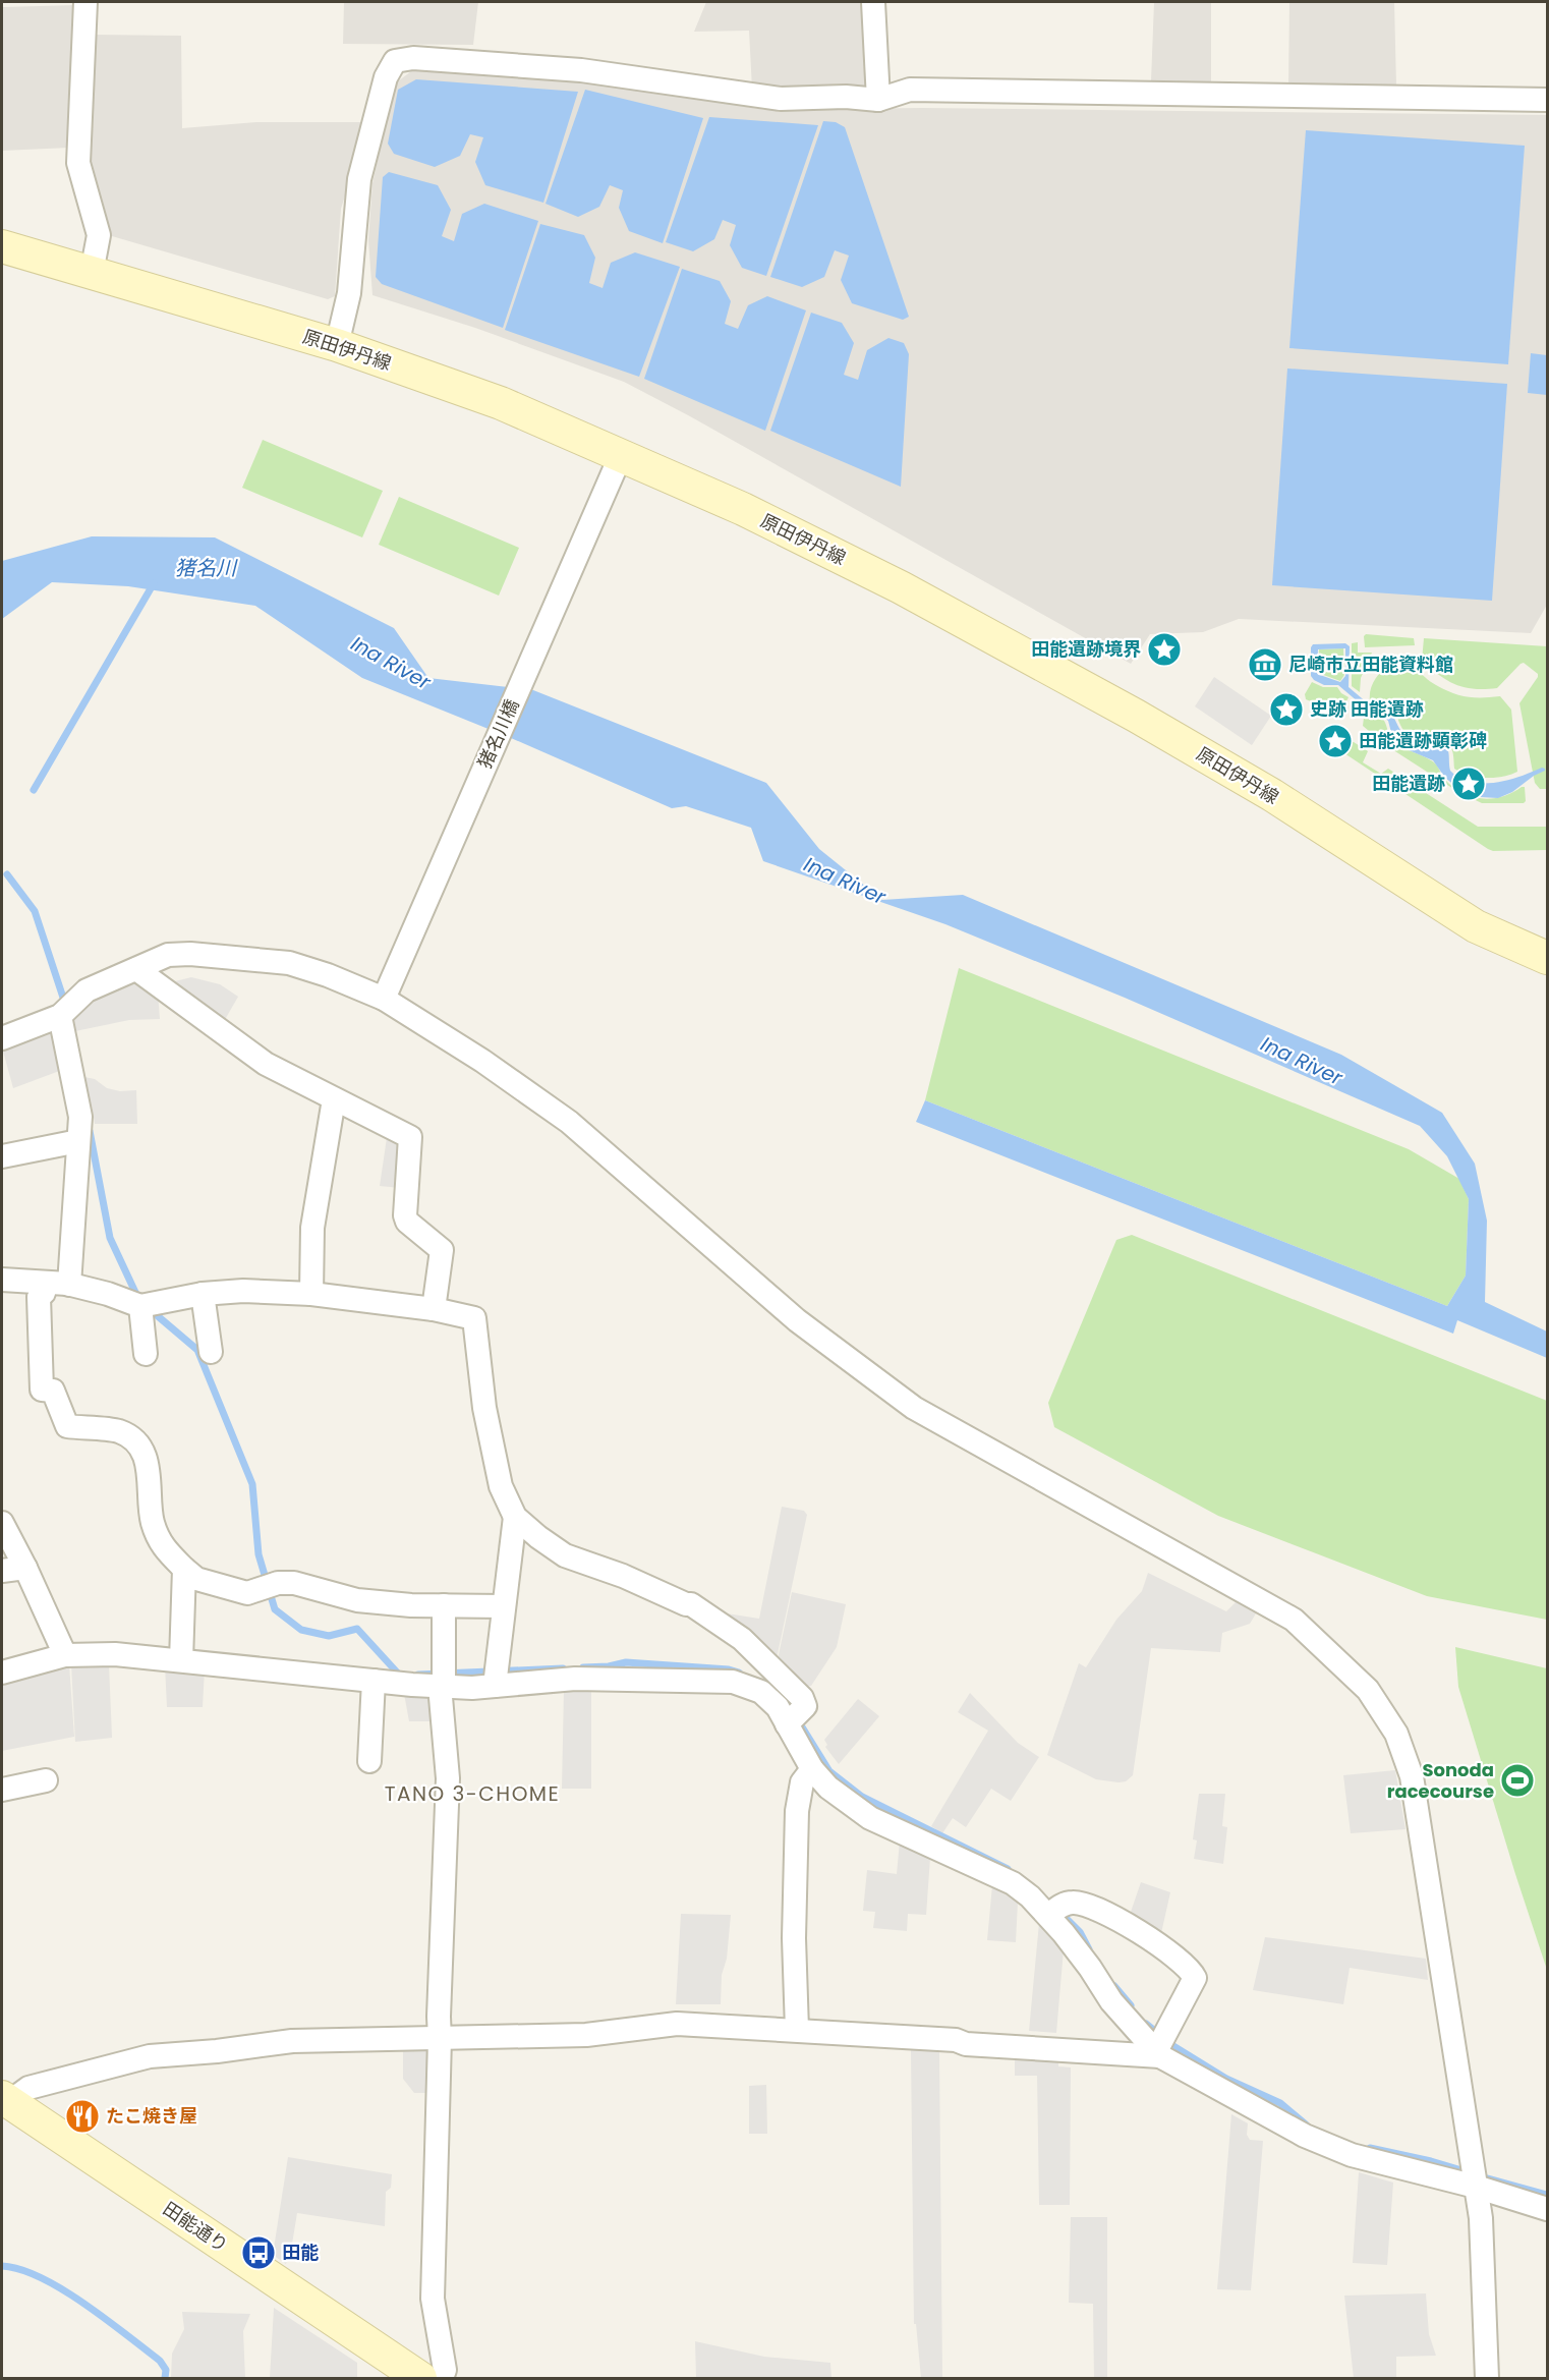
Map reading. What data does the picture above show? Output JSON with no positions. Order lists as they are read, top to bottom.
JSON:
{
  "streets": {
    "street": ["原田伊丹線", "猪名川橋", "田能通り"]
  },
  "crossings": [
    ["原田伊丹線", "猪名川橋"]
  ],
  "districts": ["TANO 3-CHOME"],
  "water": ["猪名川", "Ina River"],
  "places": {
    "place": [
      "田能遺跡境界",
      "史跡 田能遺跡",
      "田能遺跡顕彰碑",
      "田能遺跡"
    ],
    "museum": ["尼崎市立田能資料館"],
    "sports": ["Sonoda racecourse"],
    "restaurant": ["たこ焼き屋"],
    "bus stop": ["田能"]
  }
}
